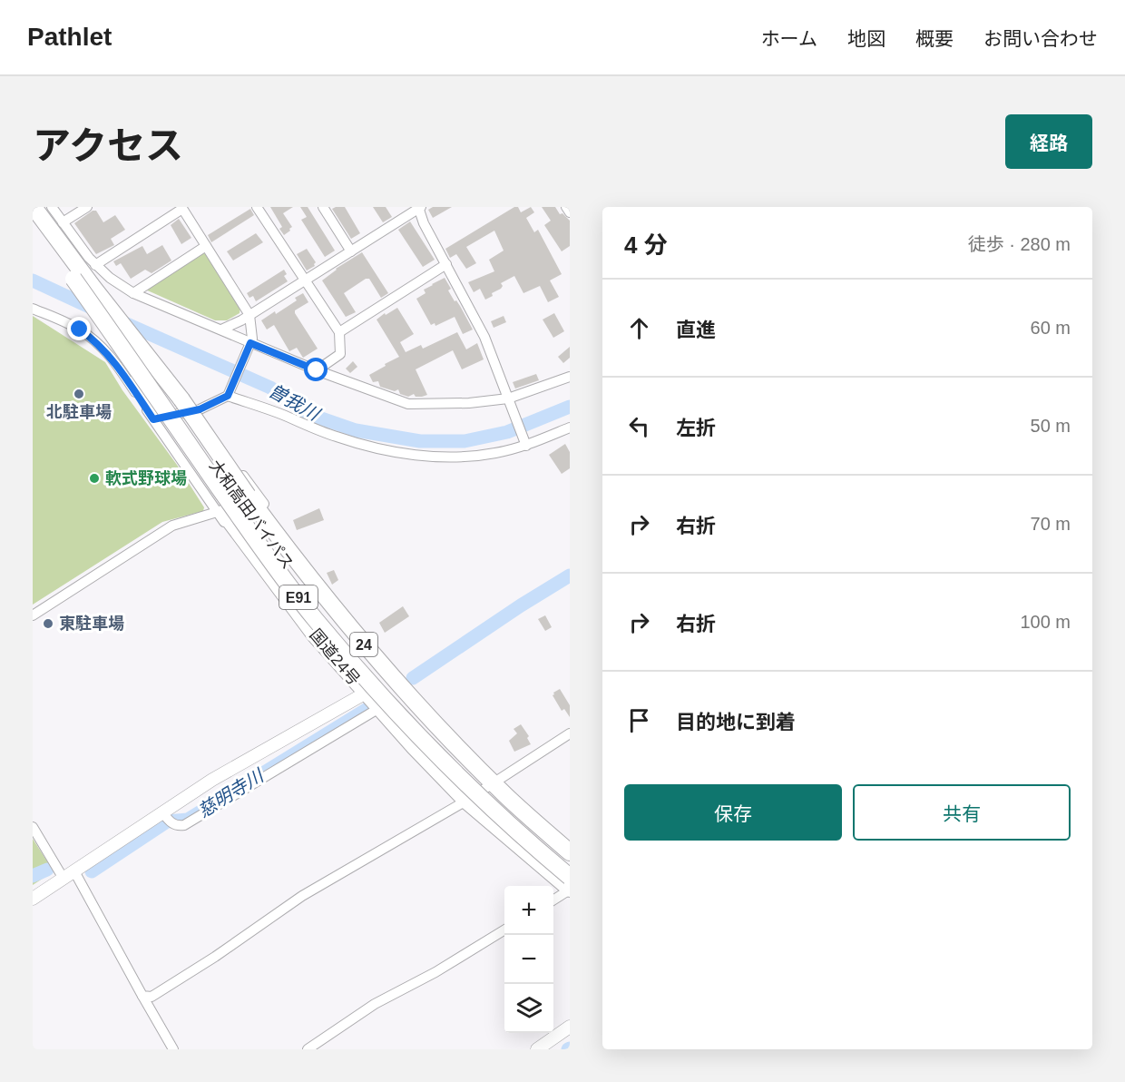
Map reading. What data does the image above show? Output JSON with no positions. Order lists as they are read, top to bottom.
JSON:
{
  "streets": {
    "highway": [
      "大和高田バイパス",
      "E91",
      "24",
      "国道24号"
    ]
  },
  "crossings": [
    ["大和高田バイパス", "国道24号"]
  ],
  "water": ["曽我川", "慈明寺川"],
  "places": ["北駐車場", "軟式野球場", "東駐車場"],
  "page": {
    "header": "Pathlet",
    "nav": [
      "ホーム",
      "地図",
      "概要",
      "お問い合わせ"
    ],
    "title": "アクセス",
    "buttons": [
      "経路",
      ["保存", "共有"]
    ],
    "heading": ["4 分", "徒歩 · 280 m"],
    "list": [
      ["直進", "60 m"],
      ["左折", "50 m"],
      ["右折", "70 m"],
      ["右折", "100 m"],
      "目的地に到着"
    ],
    "map_buttons": ["+", "−"]
  }
}
